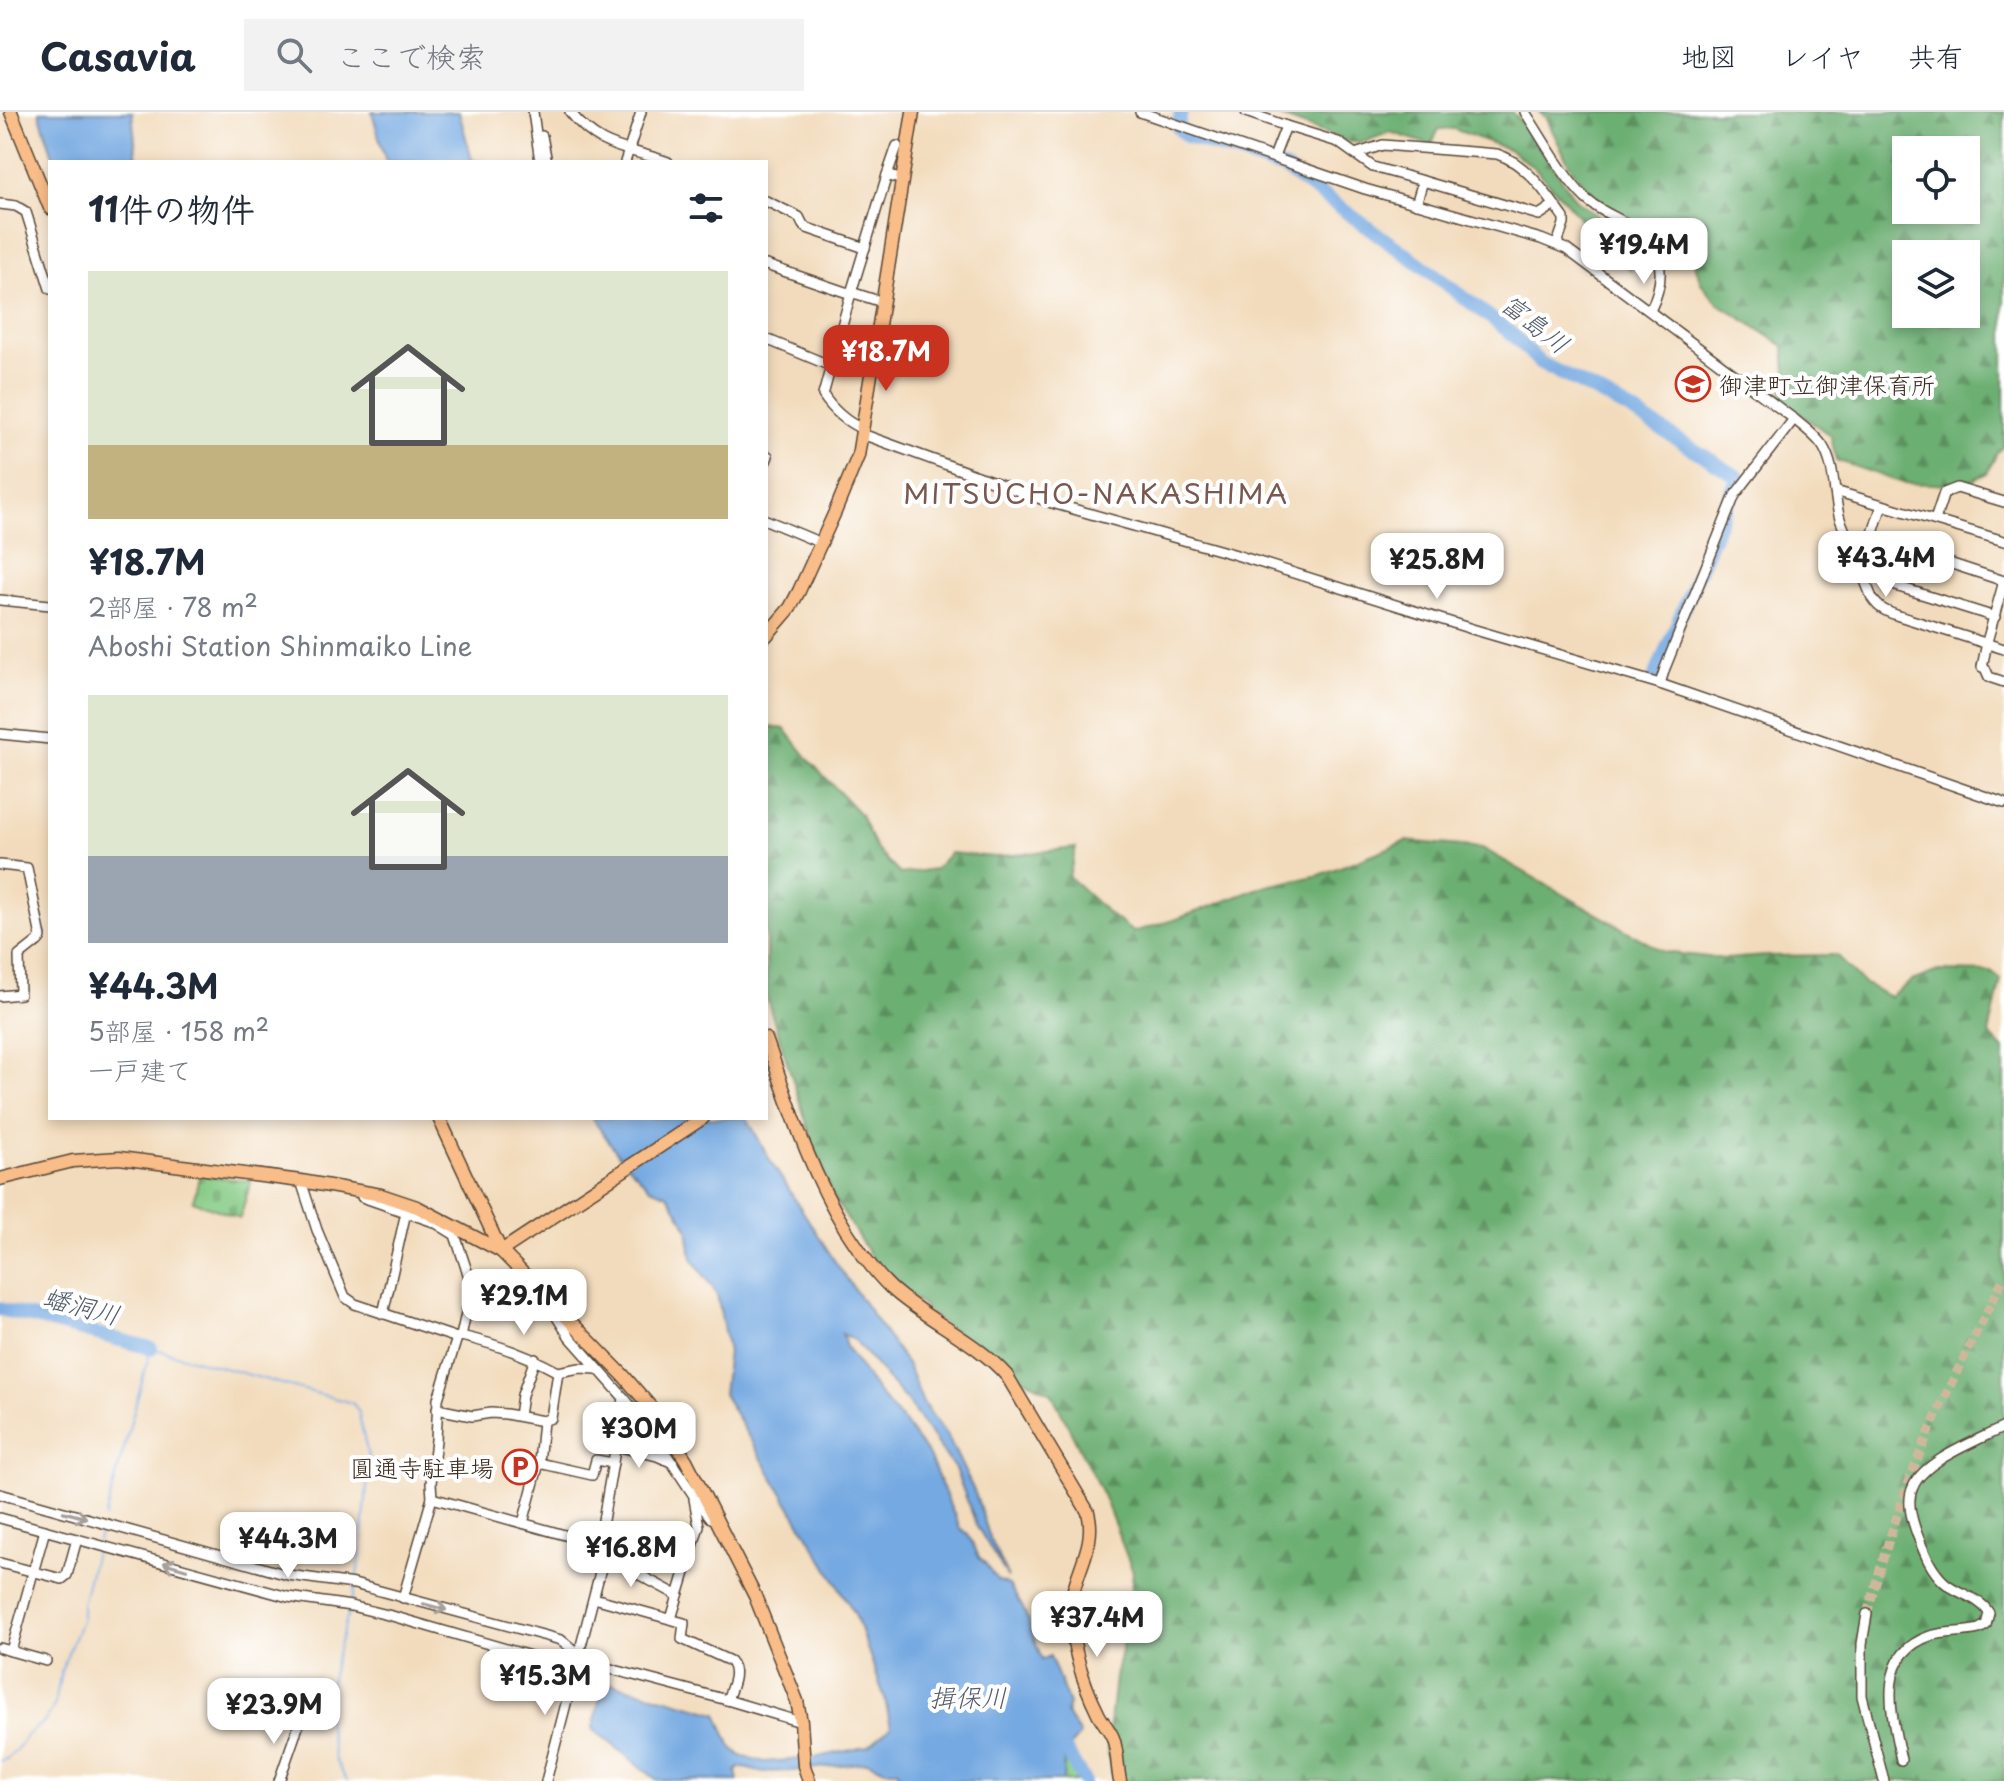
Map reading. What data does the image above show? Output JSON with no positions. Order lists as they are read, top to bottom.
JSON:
{
  "districts": ["MITSUCHO-NAKASHIMA"],
  "water": ["富島川", "蟠洞川", "揖保川"],
  "places": {
    "school or university": ["御津町立御津保育所"],
    "parking": ["圓通寺駐車場"]
  },
  "page": {
    "header": "Casavia",
    "search": "ここで検索",
    "nav": ["地図", "レイヤ", "共有"],
    "heading": "11件の物件",
    "price": [
      "¥19.4M",
      "¥18.7M",
      "¥43.4M",
      "¥25.8M",
      "¥29.1M",
      "¥30M",
      "¥44.3M",
      "¥16.8M",
      "¥37.4M",
      "¥15.3M",
      "¥23.9M"
    ],
    "list": [
      {
        "name": "¥18.7M",
        "note": "2部屋 · 78 m² · Aboshi Station Shinmaiko Line"
      },
      {
        "name": "¥44.3M",
        "note": "5部屋 · 158 m² · 一戸建て"
      }
    ]
  }
}
